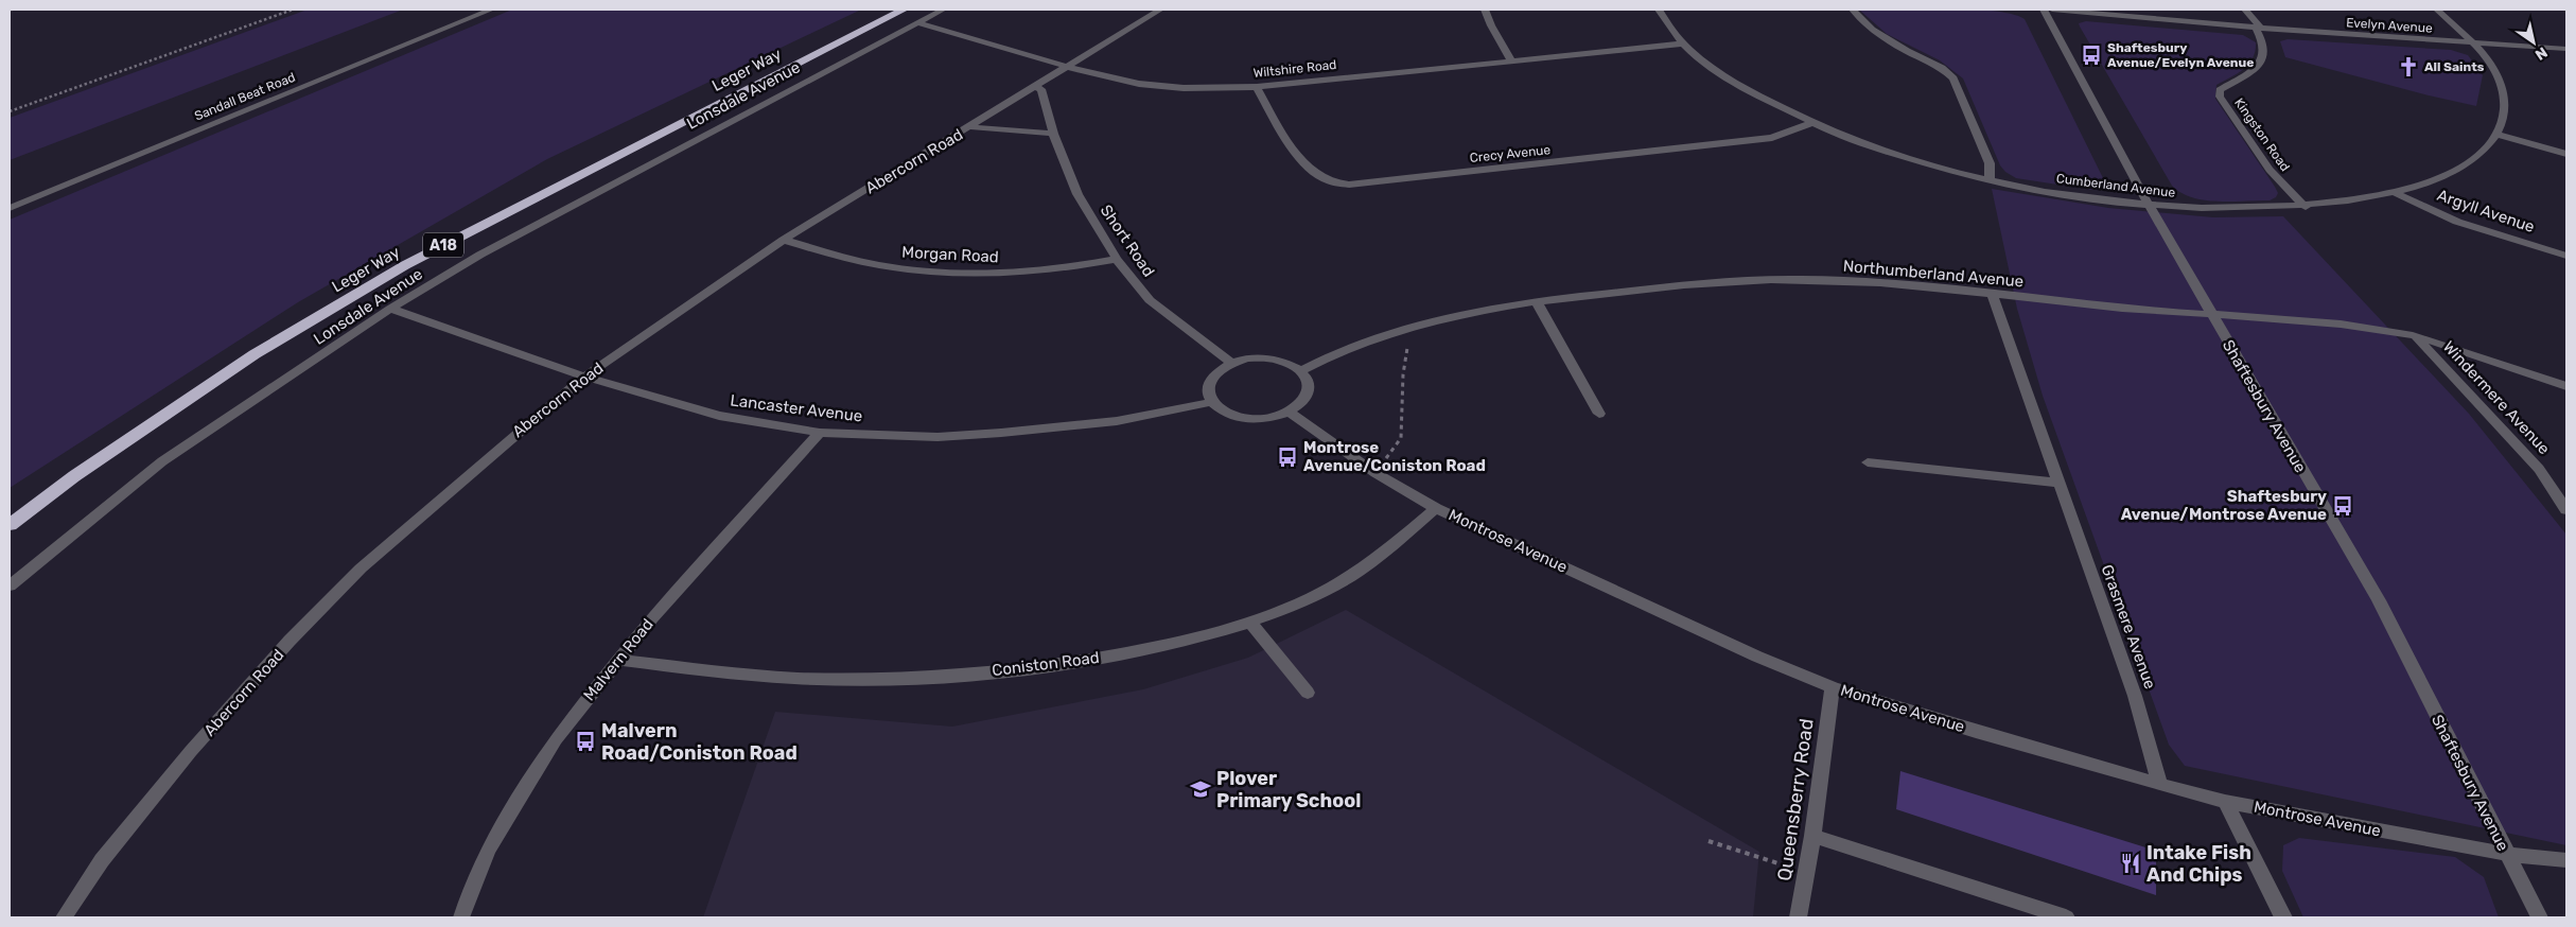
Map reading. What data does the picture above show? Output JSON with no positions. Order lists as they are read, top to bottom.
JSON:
{
  "streets": {
    "highway": ["Leger Way", "A18"],
    "street": [
      "Evelyn Avenue",
      "Wiltshire Road",
      "Lonsdale Avenue",
      "Sandall Beat Road",
      "Kingston Road",
      "Crecy Avenue",
      "Abercorn Road",
      "Cumberland Avenue",
      "Argyll Avenue",
      "Short Road",
      "Morgan Road",
      "Northumberland Avenue",
      "Windermere Avenue",
      "Shaftesbury Avenue",
      "Lancaster Avenue",
      "Montrose Avenue",
      "Grasmere Avenue",
      "Malvern Road",
      "Coniston Road",
      "Queensberry Road"
    ]
  },
  "crossings": [
    ["Evelyn Avenue", "Kingston Road"],
    ["Evelyn Avenue", "Cumberland Avenue"],
    ["Wiltshire Road", "Lonsdale Avenue"],
    ["Wiltshire Road", "Crecy Avenue"],
    ["Wiltshire Road", "Abercorn Road"],
    ["Wiltshire Road", "Cumberland Avenue"],
    ["Lonsdale Avenue", "Lancaster Avenue"],
    ["Kingston Road", "Cumberland Avenue"],
    ["Crecy Avenue", "Cumberland Avenue"],
    ["Abercorn Road", "Short Road"],
    ["Abercorn Road", "Morgan Road"],
    ["Abercorn Road", "Lancaster Avenue"],
    ["Cumberland Avenue", "Argyll Avenue"],
    ["Cumberland Avenue", "Shaftesbury Avenue"],
    ["Short Road", "Morgan Road"],
    ["Short Road", "Northumberland Avenue"],
    ["Short Road", "Lancaster Avenue"],
    ["Short Road", "Montrose Avenue"],
    ["Northumberland Avenue", "Windermere Avenue"],
    ["Northumberland Avenue", "Shaftesbury Avenue"],
    ["Northumberland Avenue", "Lancaster Avenue"],
    ["Northumberland Avenue", "Montrose Avenue"],
    ["Northumberland Avenue", "Grasmere Avenue"],
    ["Shaftesbury Avenue", "Montrose Avenue"],
    ["Lancaster Avenue", "Montrose Avenue"],
    ["Lancaster Avenue", "Malvern Road"],
    ["Montrose Avenue", "Grasmere Avenue"],
    ["Montrose Avenue", "Coniston Road"],
    ["Montrose Avenue", "Queensberry Road"],
    ["Malvern Road", "Coniston Road"]
  ],
  "places": {
    "bus stop": [
      "Shaftesbury Avenue/Evelyn Avenue",
      "Montrose Avenue/Coniston Road",
      "Shaftesbury Avenue/Montrose Avenue",
      "Malvern Road/Coniston Road"
    ],
    "church": ["All Saints"],
    "school or university": ["Plover Primary School"],
    "restaurant": ["Intake Fish And Chips"]
  },
  "north": "bottom right"
}
